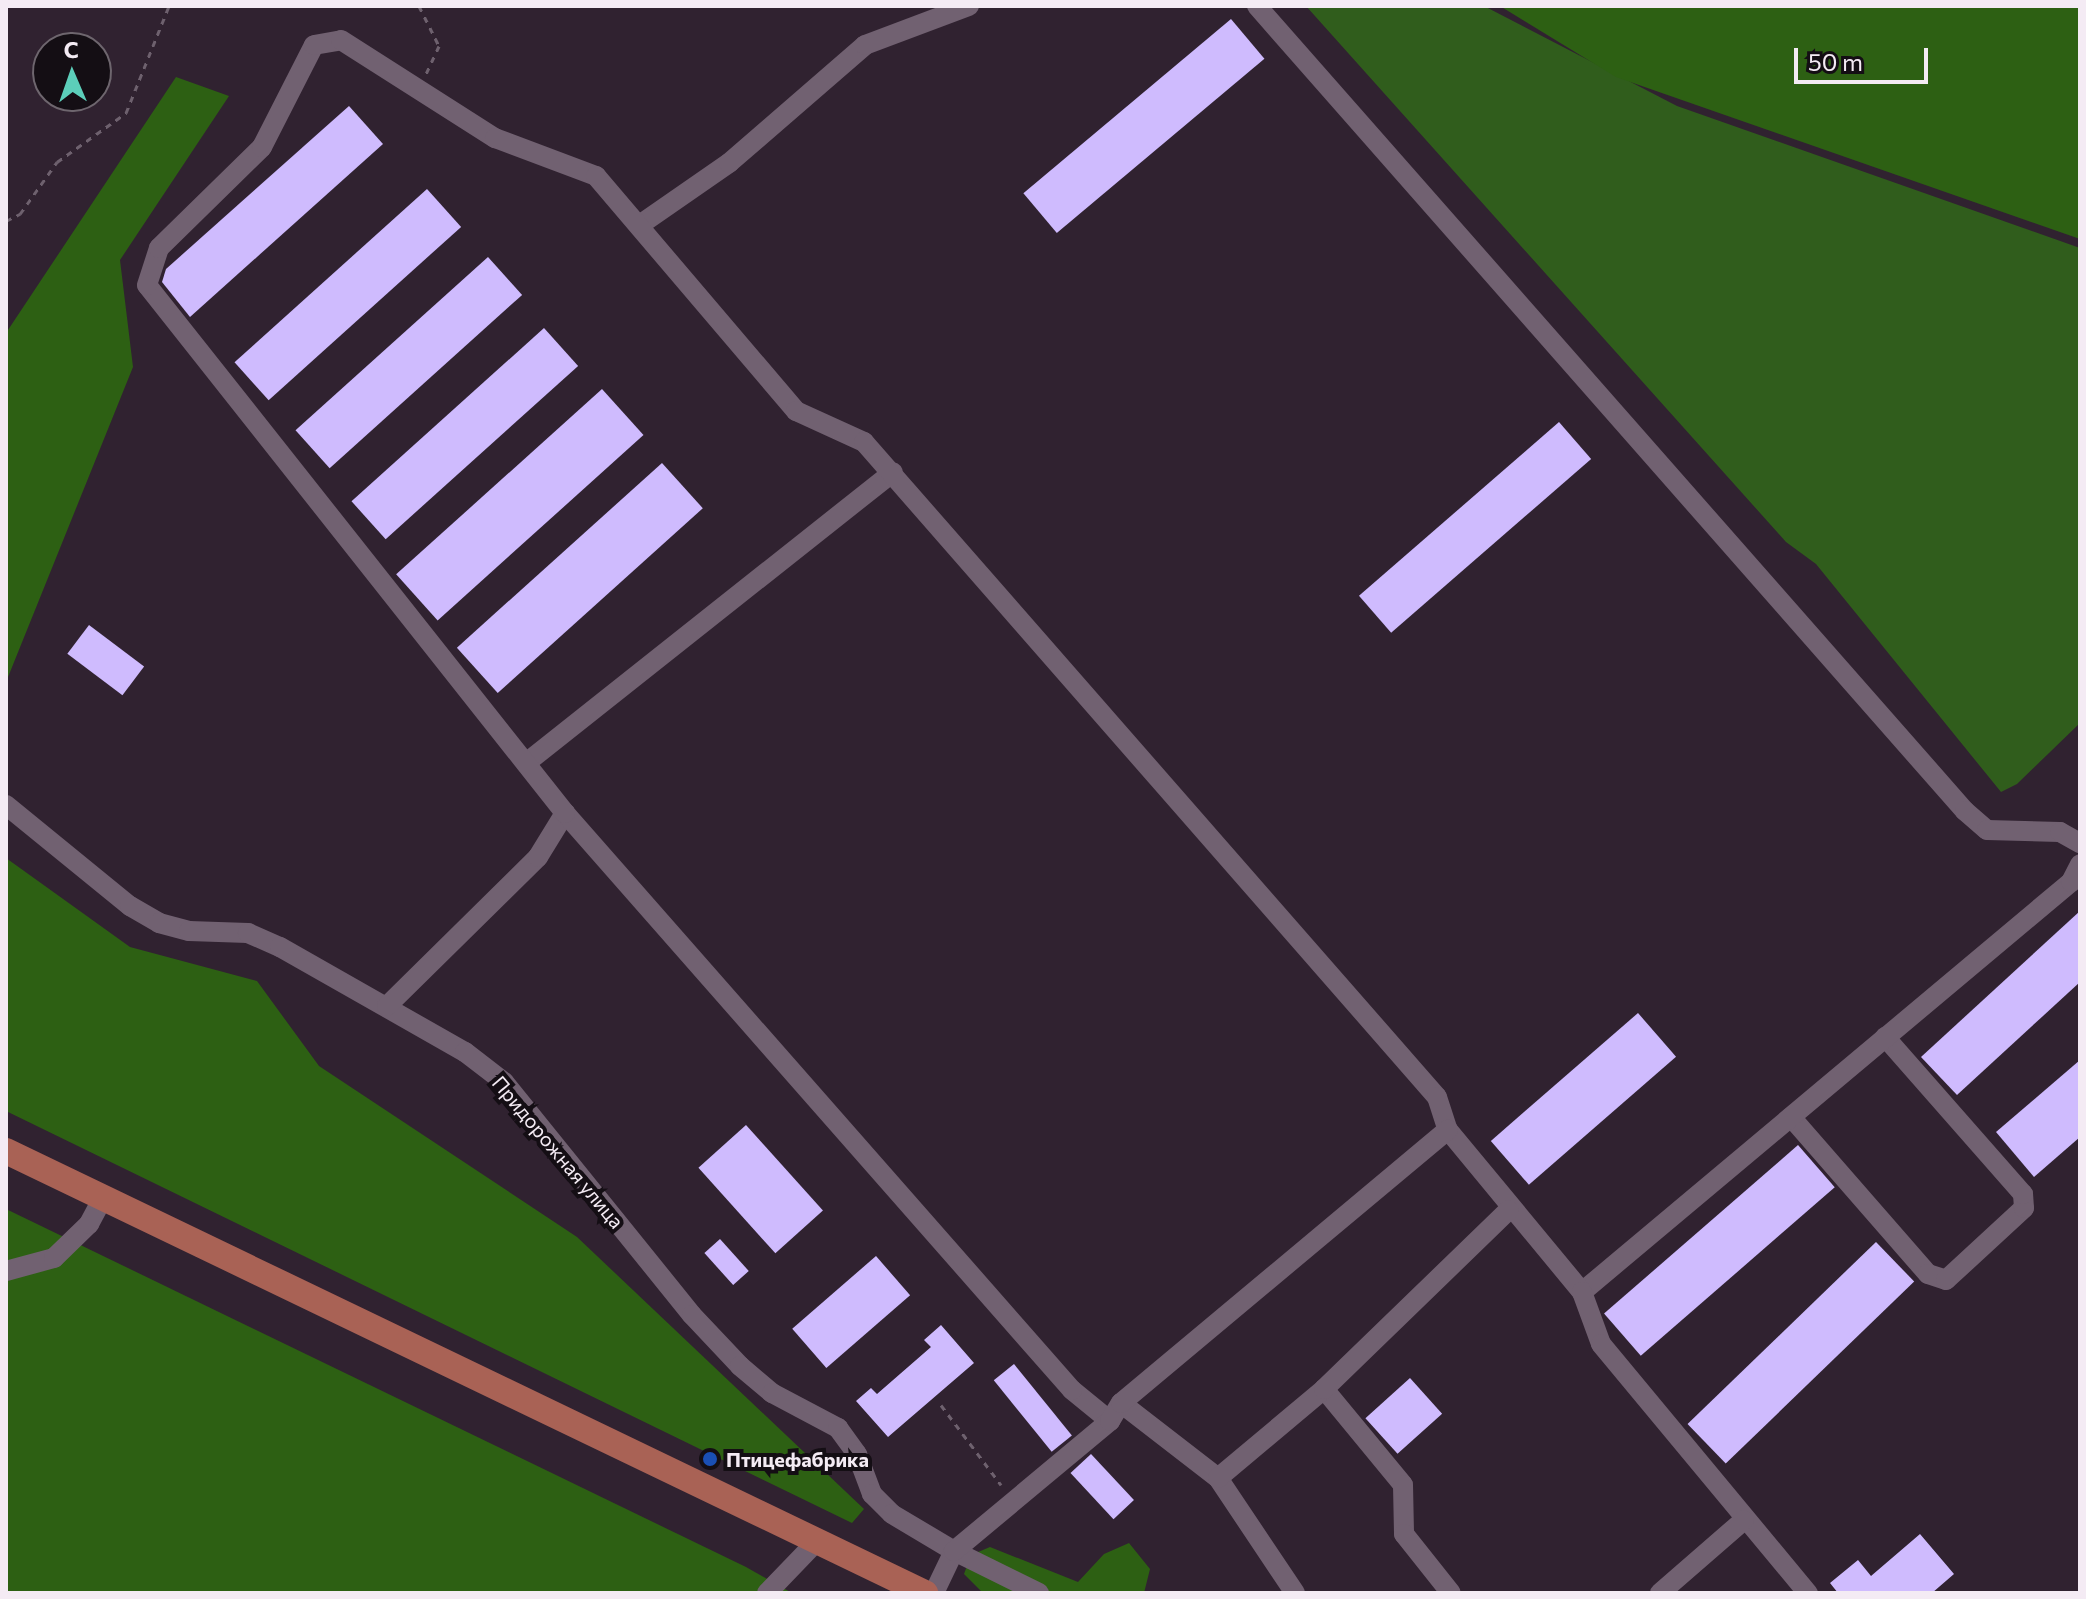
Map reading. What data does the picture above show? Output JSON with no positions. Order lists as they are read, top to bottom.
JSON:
{
  "streets": {
    "street": ["Придорожная улица"]
  },
  "places": ["Птицефабрика"],
  "scale_bar": "50 m",
  "north": "top"
}
